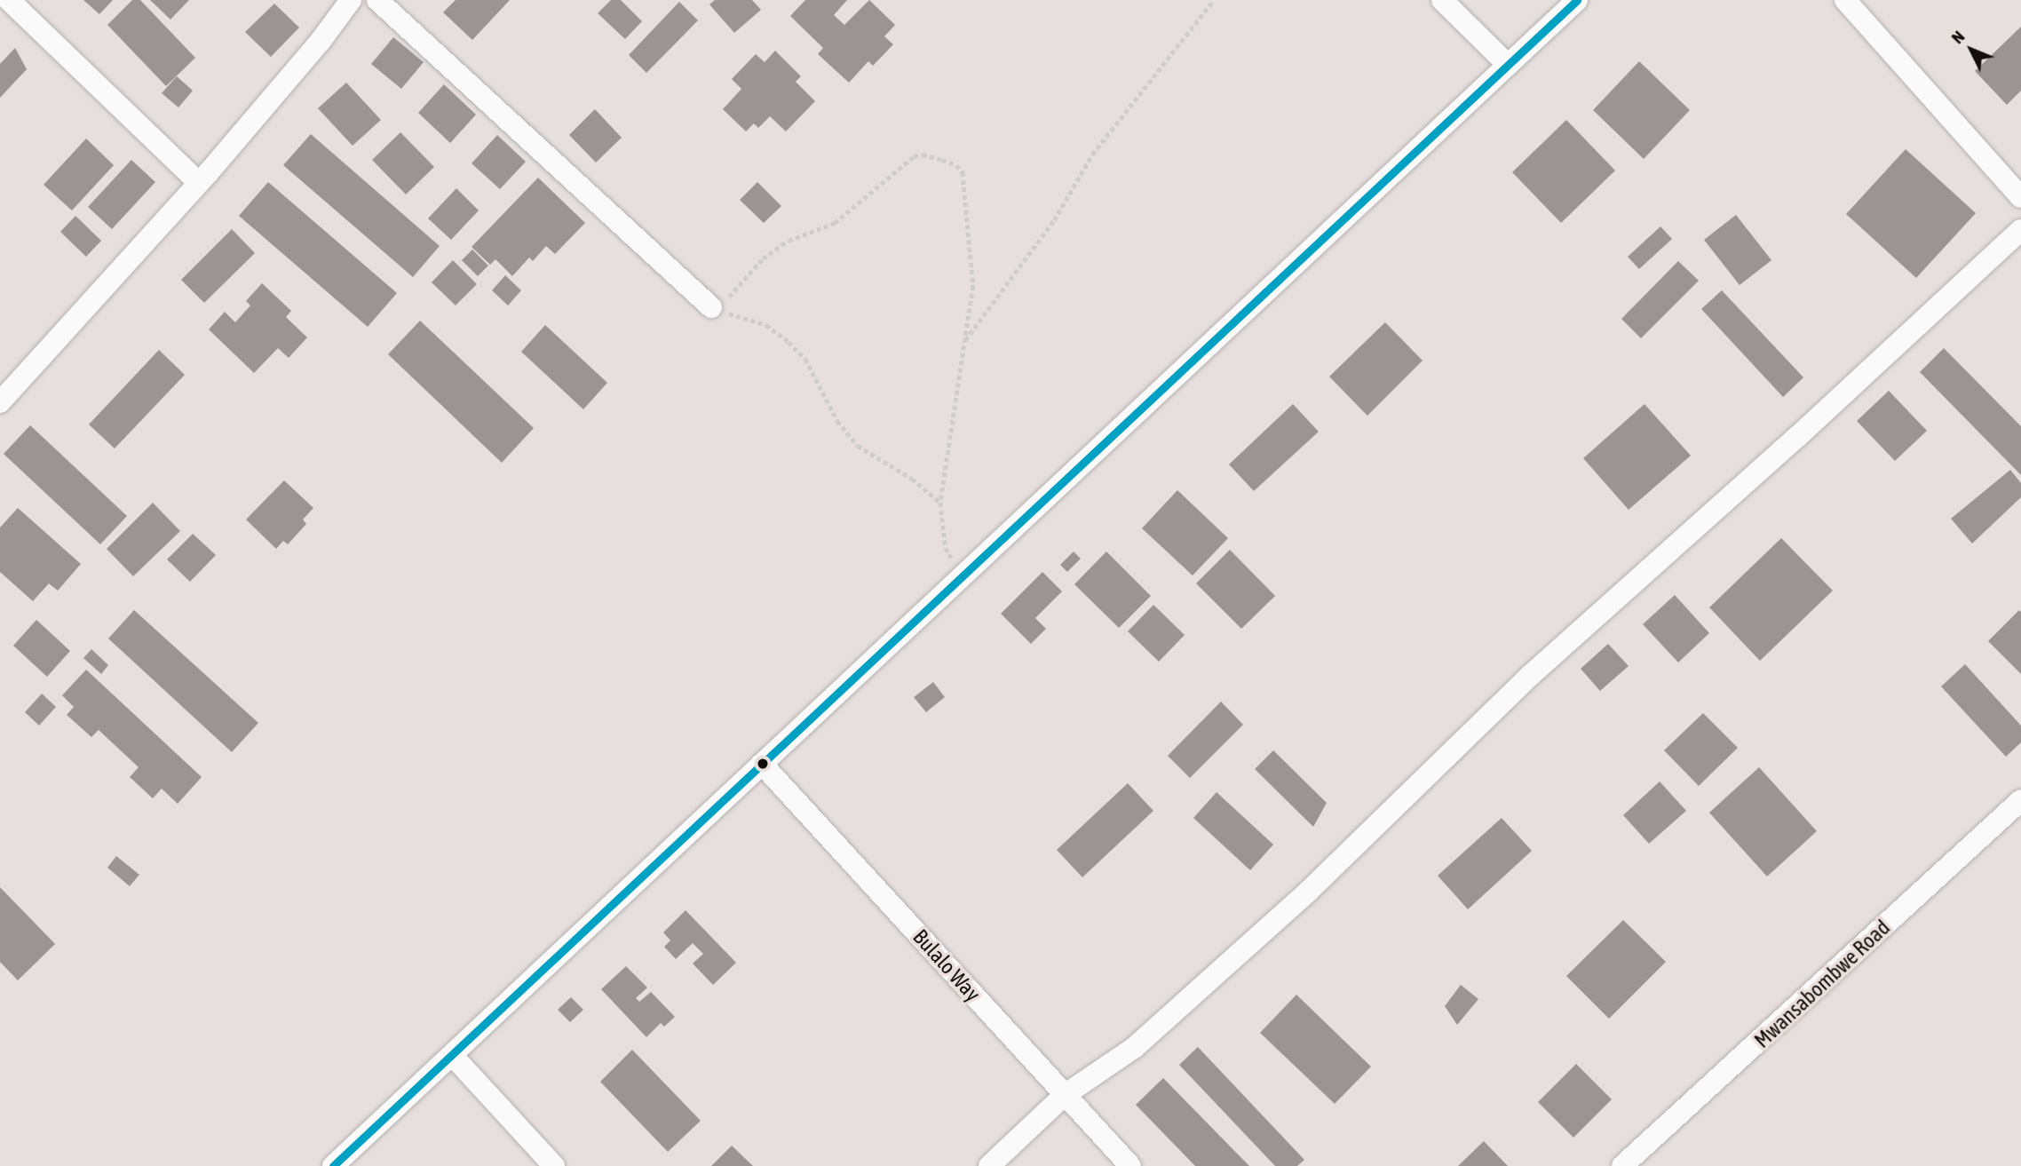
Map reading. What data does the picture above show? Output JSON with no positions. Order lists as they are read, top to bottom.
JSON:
{
  "streets": {
    "street": ["Bulalo Way", "Mwansabombwe Road"]
  },
  "north": "top left"
}
